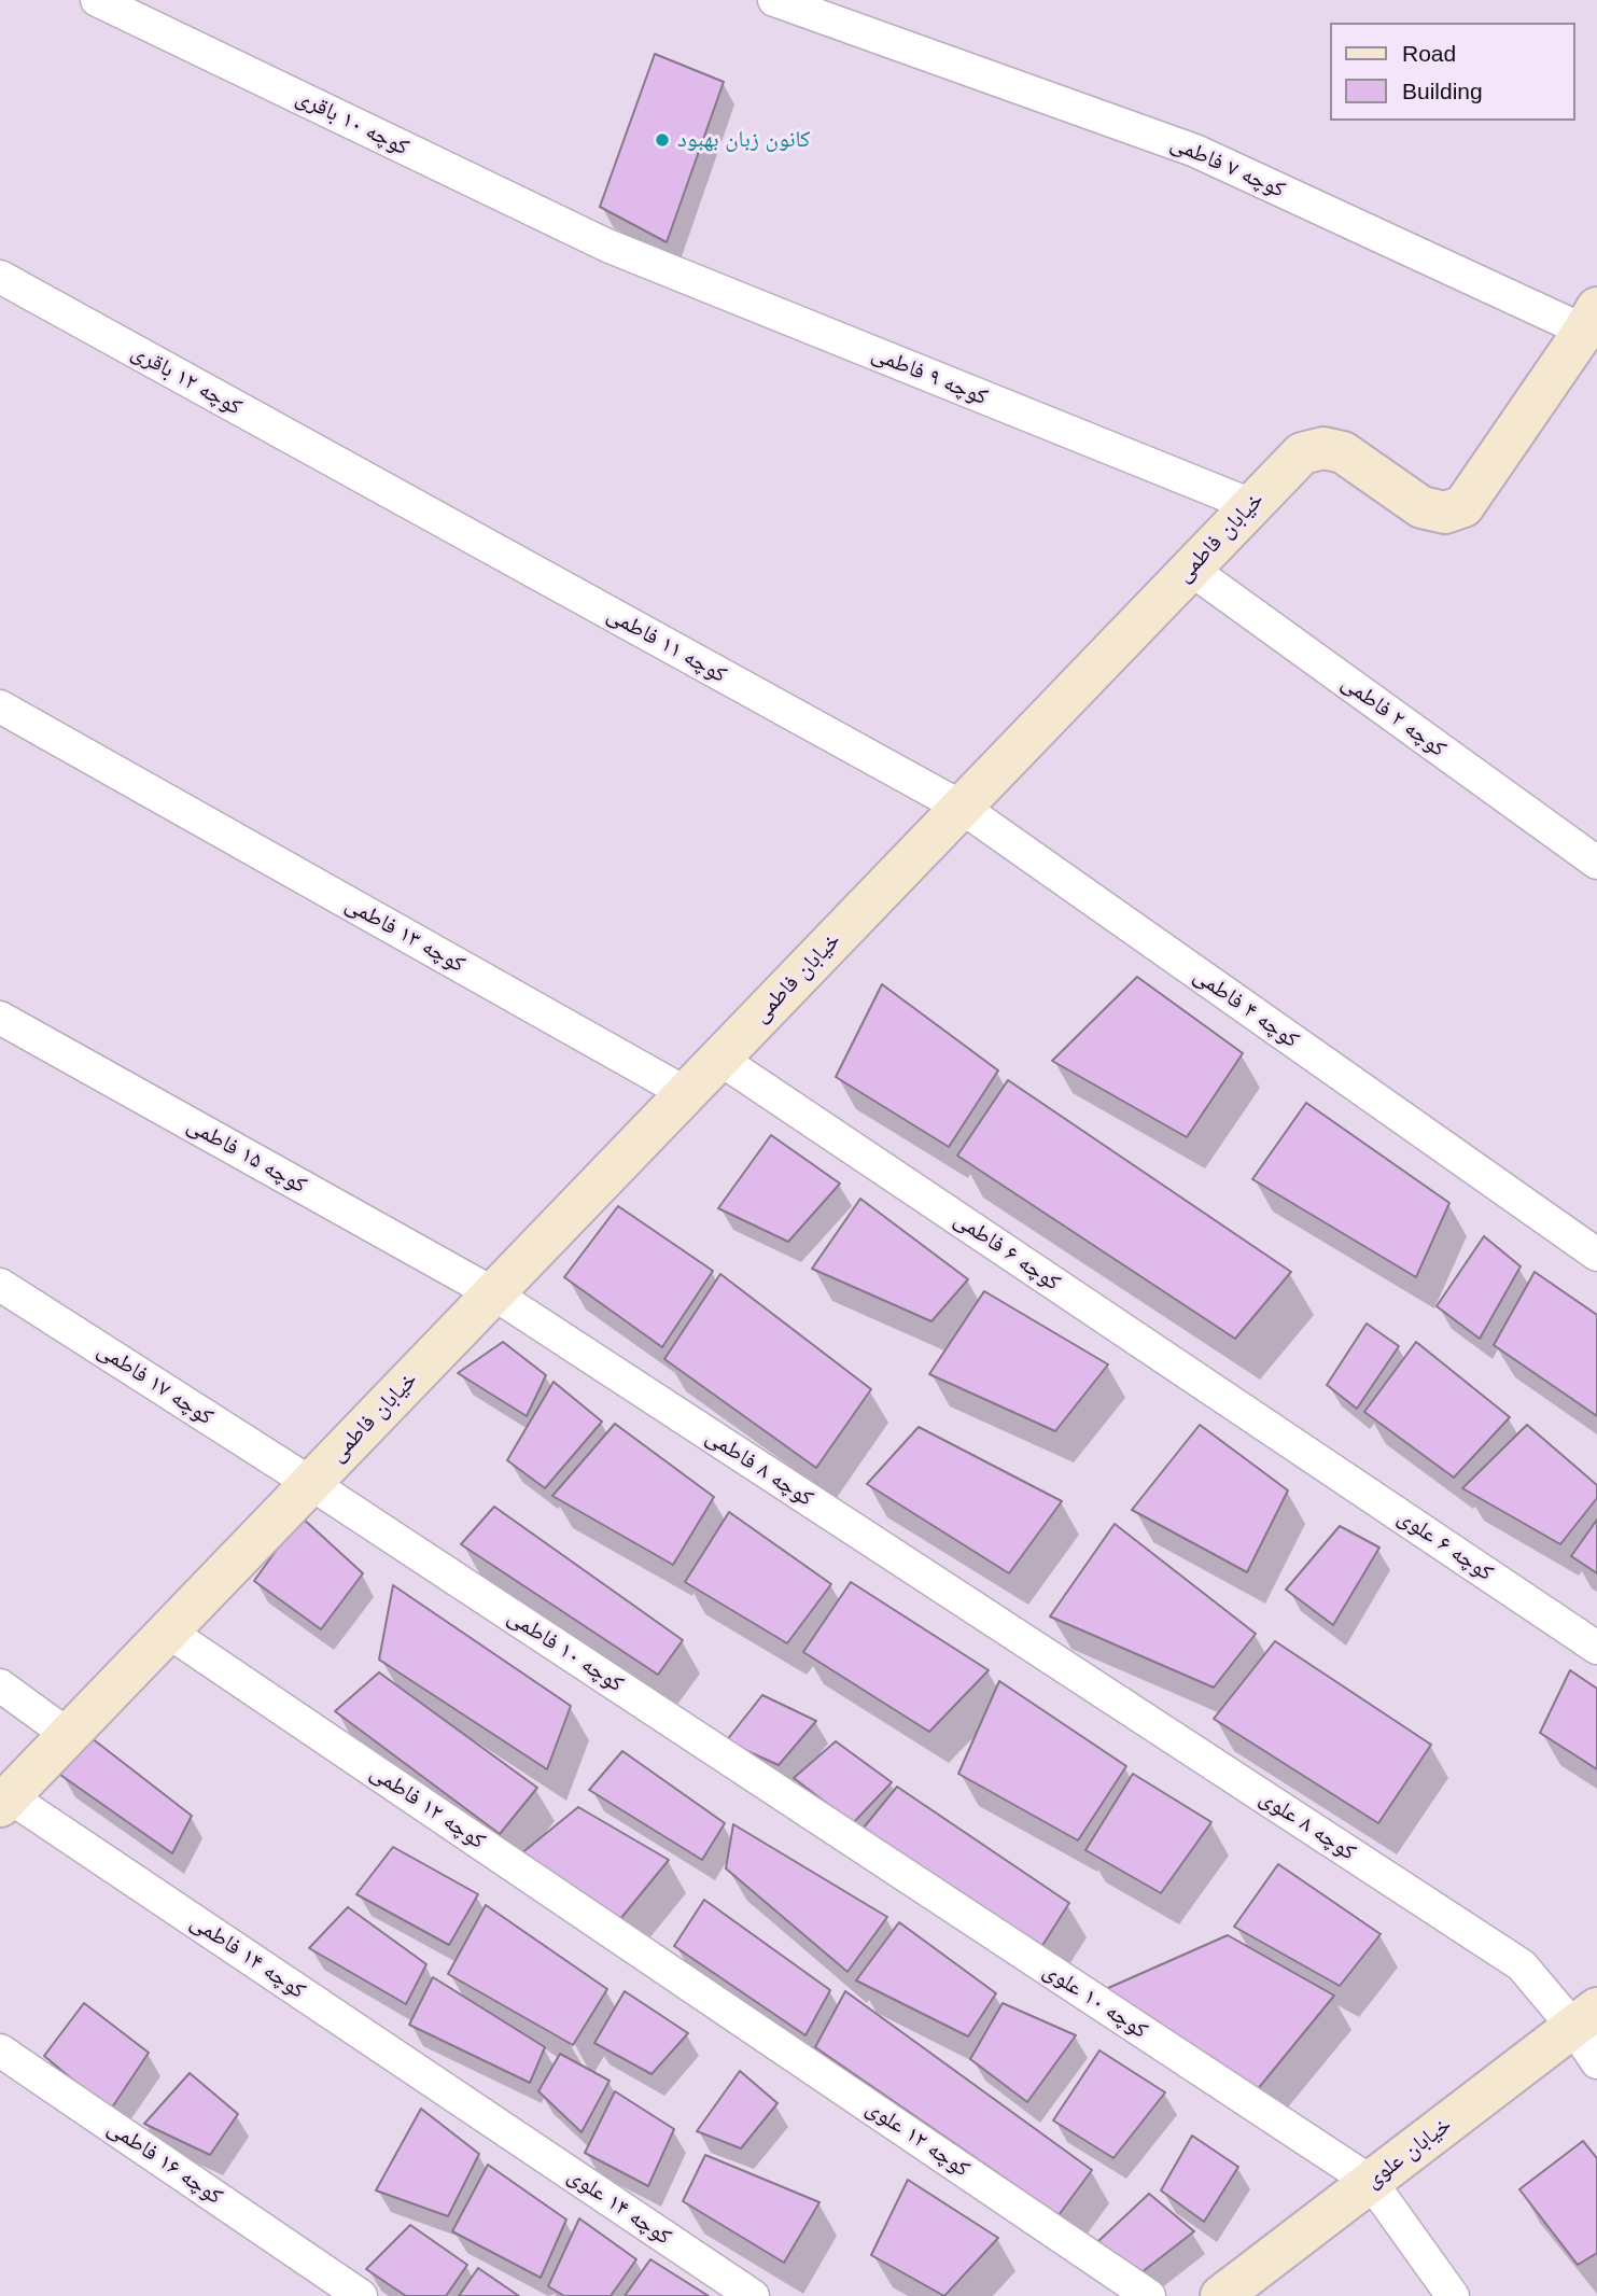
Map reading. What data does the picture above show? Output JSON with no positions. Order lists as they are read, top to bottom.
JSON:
{
  "streets": {
    "street": [
      "کوچه ۱۰ باقری",
      "کوچه ۷ فاطمی",
      "کوچه ۹ فاطمی",
      "کوچه ۱۲ باقری",
      "خیابان فاطمی",
      "کوچه ۱۱ فاطمی",
      "کوچه ۲ فاطمی",
      "کوچه ۱۳ فاطمی",
      "کوچه ۴ فاطمی",
      "کوچه ۱۵ فاطمی",
      "کوچه ۶ فاطمی",
      "کوچه ۱۷ فاطمی",
      "کوچه ۸ فاطمی",
      "کوچه ۶ علوی",
      "کوچه ۱۰ فاطمی",
      "کوچه ۱۲ فاطمی",
      "کوچه ۸ علوی",
      "کوچه ۱۴ فاطمی",
      "کوچه ۱۰ علوی",
      "کوچه ۱۲ علوی",
      "خیابان علوی",
      "کوچه ۱۶ فاطمی",
      "کوچه ۱۴ علوی"
    ]
  },
  "crossings": [
    ["کوچه ۱۰ باقری", "کوچه ۹ فاطمی"],
    ["کوچه ۷ فاطمی", "خیابان فاطمی"],
    ["کوچه ۹ فاطمی", "خیابان فاطمی"],
    ["کوچه ۱۲ باقری", "کوچه ۱۱ فاطمی"],
    ["خیابان فاطمی", "کوچه ۱۱ فاطمی"],
    ["خیابان فاطمی", "کوچه ۲ فاطمی"],
    ["خیابان فاطمی", "کوچه ۱۳ فاطمی"],
    ["خیابان فاطمی", "کوچه ۴ فاطمی"],
    ["خیابان فاطمی", "کوچه ۱۵ فاطمی"],
    ["خیابان فاطمی", "کوچه ۶ فاطمی"],
    ["خیابان فاطمی", "کوچه ۱۷ فاطمی"],
    ["خیابان فاطمی", "کوچه ۸ فاطمی"],
    ["خیابان فاطمی", "کوچه ۱۰ فاطمی"],
    ["خیابان فاطمی", "کوچه ۱۲ فاطمی"],
    ["خیابان فاطمی", "کوچه ۱۴ فاطمی"],
    ["کوچه ۱۱ فاطمی", "کوچه ۴ فاطمی"],
    ["کوچه ۱۵ فاطمی", "کوچه ۸ فاطمی"],
    ["کوچه ۶ فاطمی", "کوچه ۶ علوی"],
    ["کوچه ۱۷ فاطمی", "کوچه ۱۰ فاطمی"],
    ["کوچه ۸ فاطمی", "کوچه ۸ علوی"],
    ["کوچه ۱۰ فاطمی", "کوچه ۱۰ علوی"],
    ["کوچه ۱۲ فاطمی", "کوچه ۱۲ علوی"],
    ["کوچه ۸ علوی", "خیابان علوی"],
    ["کوچه ۱۴ فاطمی", "کوچه ۱۴ علوی"],
    ["کوچه ۱۰ علوی", "خیابان علوی"]
  ],
  "places": ["کانون زبان بهبود"],
  "legend": ["Road", "Building"]
}
